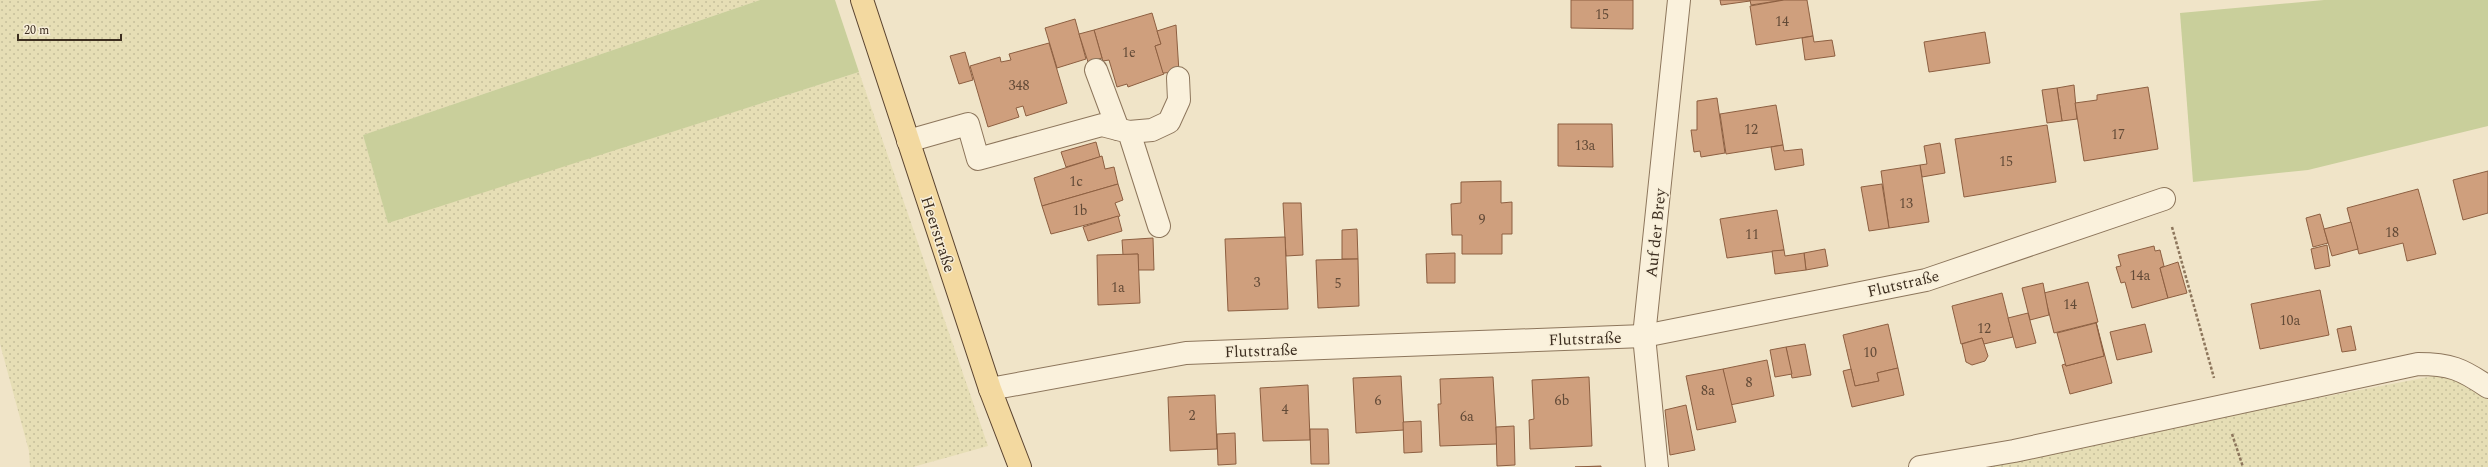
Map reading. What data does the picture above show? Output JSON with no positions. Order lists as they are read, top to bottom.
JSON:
{
  "streets": {
    "main road": ["Heerstraße"],
    "street": ["Auf der Brey", "Flutstraße"]
  },
  "crossings": [
    ["Auf der Brey", "Flutstraße"],
    ["Heerstraße", "Flutstraße"]
  ],
  "house_numbers": [
    "15",
    "14",
    "1e",
    "348",
    "12",
    "17",
    "13a",
    "15",
    "1c",
    "13",
    "1b",
    "9",
    "18",
    "11",
    "14a",
    "3",
    "5",
    "1a",
    "14",
    "10a",
    "12",
    "10",
    "8",
    "8a",
    "6",
    "6b",
    "4",
    "2",
    "6a"
  ],
  "scale_bar": "20 m"
}
